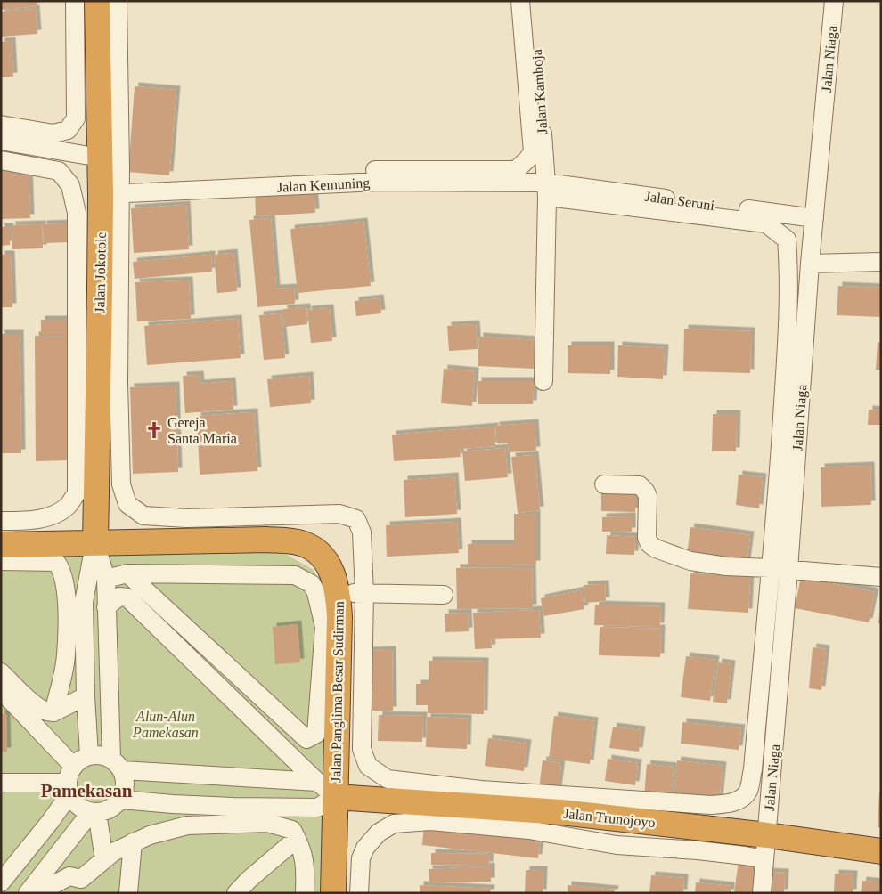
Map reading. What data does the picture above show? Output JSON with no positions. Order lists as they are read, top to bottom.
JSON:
{
  "streets": {
    "highway": ["Jalan Jokotole", "Jalan Panglima Besar Sudirman", "Jalan Trunojoyo"],
    "street": [
      "Jalan Niaga",
      "Jalan Kamboja",
      "Jalan Kemuning",
      "Jalan Seruni"
    ]
  },
  "crossings": [
    ["Jalan Niaga", "Jalan Seruni"],
    ["Jalan Niaga", "Jalan Trunojoyo"],
    ["Jalan Kamboja", "Jalan Kemuning"],
    ["Jalan Kamboja", "Jalan Seruni"],
    ["Jalan Kemuning", "Jalan Seruni"],
    ["Jalan Kemuning", "Jalan Jokotole"],
    ["Jalan Jokotole", "Jalan Panglima Besar Sudirman"],
    ["Jalan Panglima Besar Sudirman", "Jalan Trunojoyo"]
  ],
  "districts": ["Pamekasan"],
  "parks": ["Alun-Alun Pamekasan"],
  "places": {
    "church": ["Gereja Santa Maria"]
  }
}
